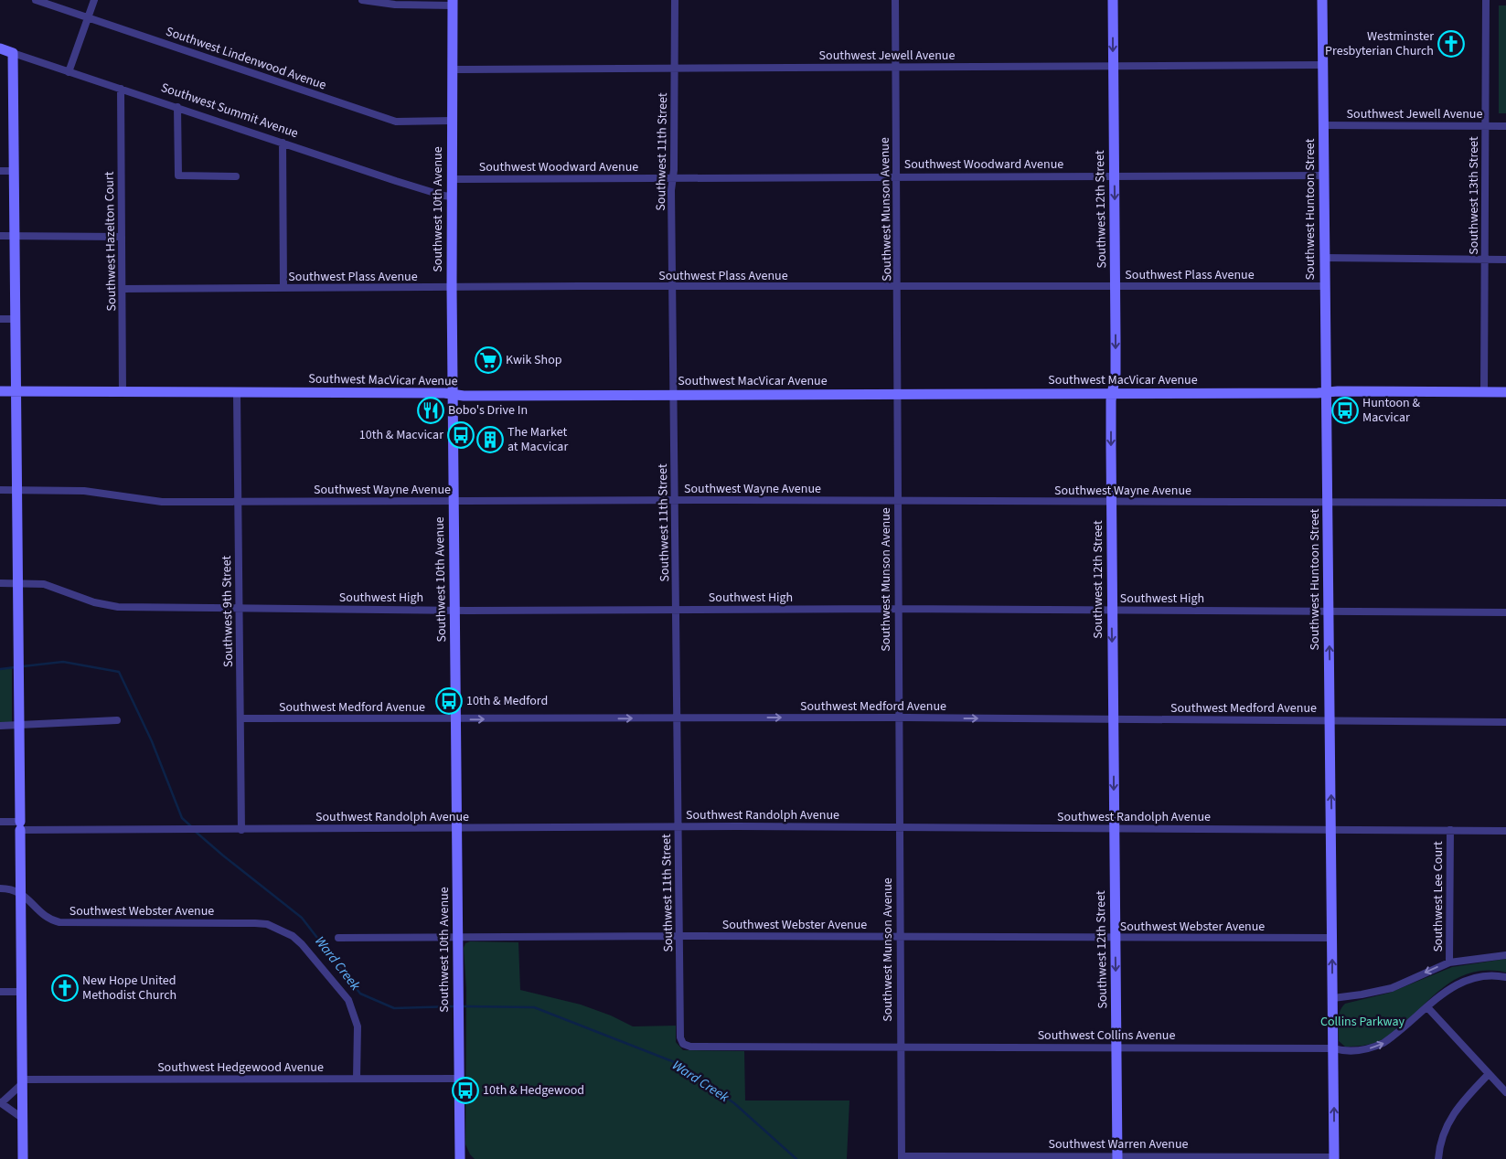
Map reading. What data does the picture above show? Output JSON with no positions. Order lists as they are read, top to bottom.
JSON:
{
  "streets": {
    "main road": [
      "Southwest Summit Avenue",
      "Southwest 10th Avenue",
      "Southwest 12th Street",
      "Southwest Huntoon Street",
      "Southwest MacVicar Avenue"
    ],
    "street": [
      "Southwest Jewell Avenue",
      "Southwest Lindenwood Avenue",
      "Southwest 11th Street",
      "Southwest Woodward Avenue",
      "Southwest 13th Street",
      "Southwest Munson Avenue",
      "Southwest Hazelton Court",
      "Southwest Plass Avenue",
      "Southwest Wayne Avenue",
      "Southwest High",
      "Southwest 9th Street",
      "Southwest Medford Avenue",
      "Southwest Randolph Avenue",
      "Southwest Lee Court",
      "Southwest Webster Avenue",
      "Southwest Collins Avenue",
      "Southwest Hedgewood Avenue",
      "Southwest Warren Avenue"
    ]
  },
  "crossings": [
    ["Southwest Jewell Avenue", "Southwest 11th Street"],
    ["Southwest Jewell Avenue", "Southwest 13th Street"],
    ["Southwest Jewell Avenue", "Southwest 10th Avenue"],
    ["Southwest Jewell Avenue", "Southwest Munson Avenue"],
    ["Southwest Jewell Avenue", "Southwest 12th Street"],
    ["Southwest Jewell Avenue", "Southwest Huntoon Street"],
    ["Southwest Lindenwood Avenue", "Southwest 10th Avenue"],
    ["Southwest Summit Avenue", "Southwest 10th Avenue"],
    ["Southwest Summit Avenue", "Southwest Hazelton Court"],
    ["Southwest 11th Street", "Southwest Woodward Avenue"],
    ["Southwest 11th Street", "Southwest Plass Avenue"],
    ["Southwest 11th Street", "Southwest MacVicar Avenue"],
    ["Southwest 11th Street", "Southwest Wayne Avenue"],
    ["Southwest 11th Street", "Southwest High"],
    ["Southwest 11th Street", "Southwest Medford Avenue"],
    ["Southwest 11th Street", "Southwest Randolph Avenue"],
    ["Southwest 11th Street", "Southwest Webster Avenue"],
    ["Southwest 11th Street", "Southwest Collins Avenue"],
    ["Southwest Woodward Avenue", "Southwest 10th Avenue"],
    ["Southwest Woodward Avenue", "Southwest Munson Avenue"],
    ["Southwest Woodward Avenue", "Southwest 12th Street"],
    ["Southwest Woodward Avenue", "Southwest Huntoon Street"],
    ["Southwest 13th Street", "Southwest MacVicar Avenue"],
    ["Southwest 10th Avenue", "Southwest Plass Avenue"],
    ["Southwest 10th Avenue", "Southwest MacVicar Avenue"],
    ["Southwest 10th Avenue", "Southwest Wayne Avenue"],
    ["Southwest 10th Avenue", "Southwest High"],
    ["Southwest 10th Avenue", "Southwest Medford Avenue"],
    ["Southwest 10th Avenue", "Southwest Randolph Avenue"],
    ["Southwest 10th Avenue", "Southwest Webster Avenue"],
    ["Southwest 10th Avenue", "Southwest Hedgewood Avenue"],
    ["Southwest Munson Avenue", "Southwest Plass Avenue"],
    ["Southwest Munson Avenue", "Southwest MacVicar Avenue"],
    ["Southwest Munson Avenue", "Southwest Wayne Avenue"],
    ["Southwest Munson Avenue", "Southwest High"],
    ["Southwest Munson Avenue", "Southwest Medford Avenue"],
    ["Southwest Munson Avenue", "Southwest Randolph Avenue"],
    ["Southwest Munson Avenue", "Southwest Webster Avenue"],
    ["Southwest Munson Avenue", "Southwest Collins Avenue"],
    ["Southwest Munson Avenue", "Southwest Warren Avenue"],
    ["Southwest 12th Street", "Southwest Plass Avenue"],
    ["Southwest 12th Street", "Southwest MacVicar Avenue"],
    ["Southwest 12th Street", "Southwest Wayne Avenue"],
    ["Southwest 12th Street", "Southwest High"],
    ["Southwest 12th Street", "Southwest Medford Avenue"],
    ["Southwest 12th Street", "Southwest Randolph Avenue"],
    ["Southwest 12th Street", "Southwest Webster Avenue"],
    ["Southwest 12th Street", "Southwest Collins Avenue"],
    ["Southwest 12th Street", "Southwest Warren Avenue"],
    ["Southwest Huntoon Street", "Southwest Plass Avenue"],
    ["Southwest Huntoon Street", "Southwest MacVicar Avenue"],
    ["Southwest Huntoon Street", "Southwest Wayne Avenue"],
    ["Southwest Huntoon Street", "Southwest High"],
    ["Southwest Huntoon Street", "Southwest Medford Avenue"],
    ["Southwest Huntoon Street", "Southwest Randolph Avenue"],
    ["Southwest Huntoon Street", "Southwest Webster Avenue"],
    ["Southwest Huntoon Street", "Southwest Collins Avenue"],
    ["Southwest Huntoon Street", "Southwest Warren Avenue"],
    ["Southwest Hazelton Court", "Southwest Plass Avenue"],
    ["Southwest Hazelton Court", "Southwest MacVicar Avenue"],
    ["Southwest MacVicar Avenue", "Southwest 9th Street"],
    ["Southwest Wayne Avenue", "Southwest 9th Street"],
    ["Southwest High", "Southwest 9th Street"],
    ["Southwest 9th Street", "Southwest Medford Avenue"],
    ["Southwest 9th Street", "Southwest Randolph Avenue"],
    ["Southwest Randolph Avenue", "Southwest Lee Court"],
    ["Southwest Webster Avenue", "Southwest Hedgewood Avenue"]
  ],
  "one_way": ["Southwest 12th Street", "Southwest Medford Avenue"],
  "water": ["Ward Creek"],
  "parks": ["Collins Parkway"],
  "places": {
    "church": ["Westminster Presbyterian Church", "New Hope United Methodist Church"],
    "supermarket": ["Kwik Shop"],
    "restaurant": ["Bobo's Drive In"],
    "bus stop": [
      "Huntoon & Macvicar",
      "10th & Macvicar",
      "10th & Medford",
      "10th & Hedgewood"
    ],
    "building": ["The Market at Macvicar"]
  }
}
